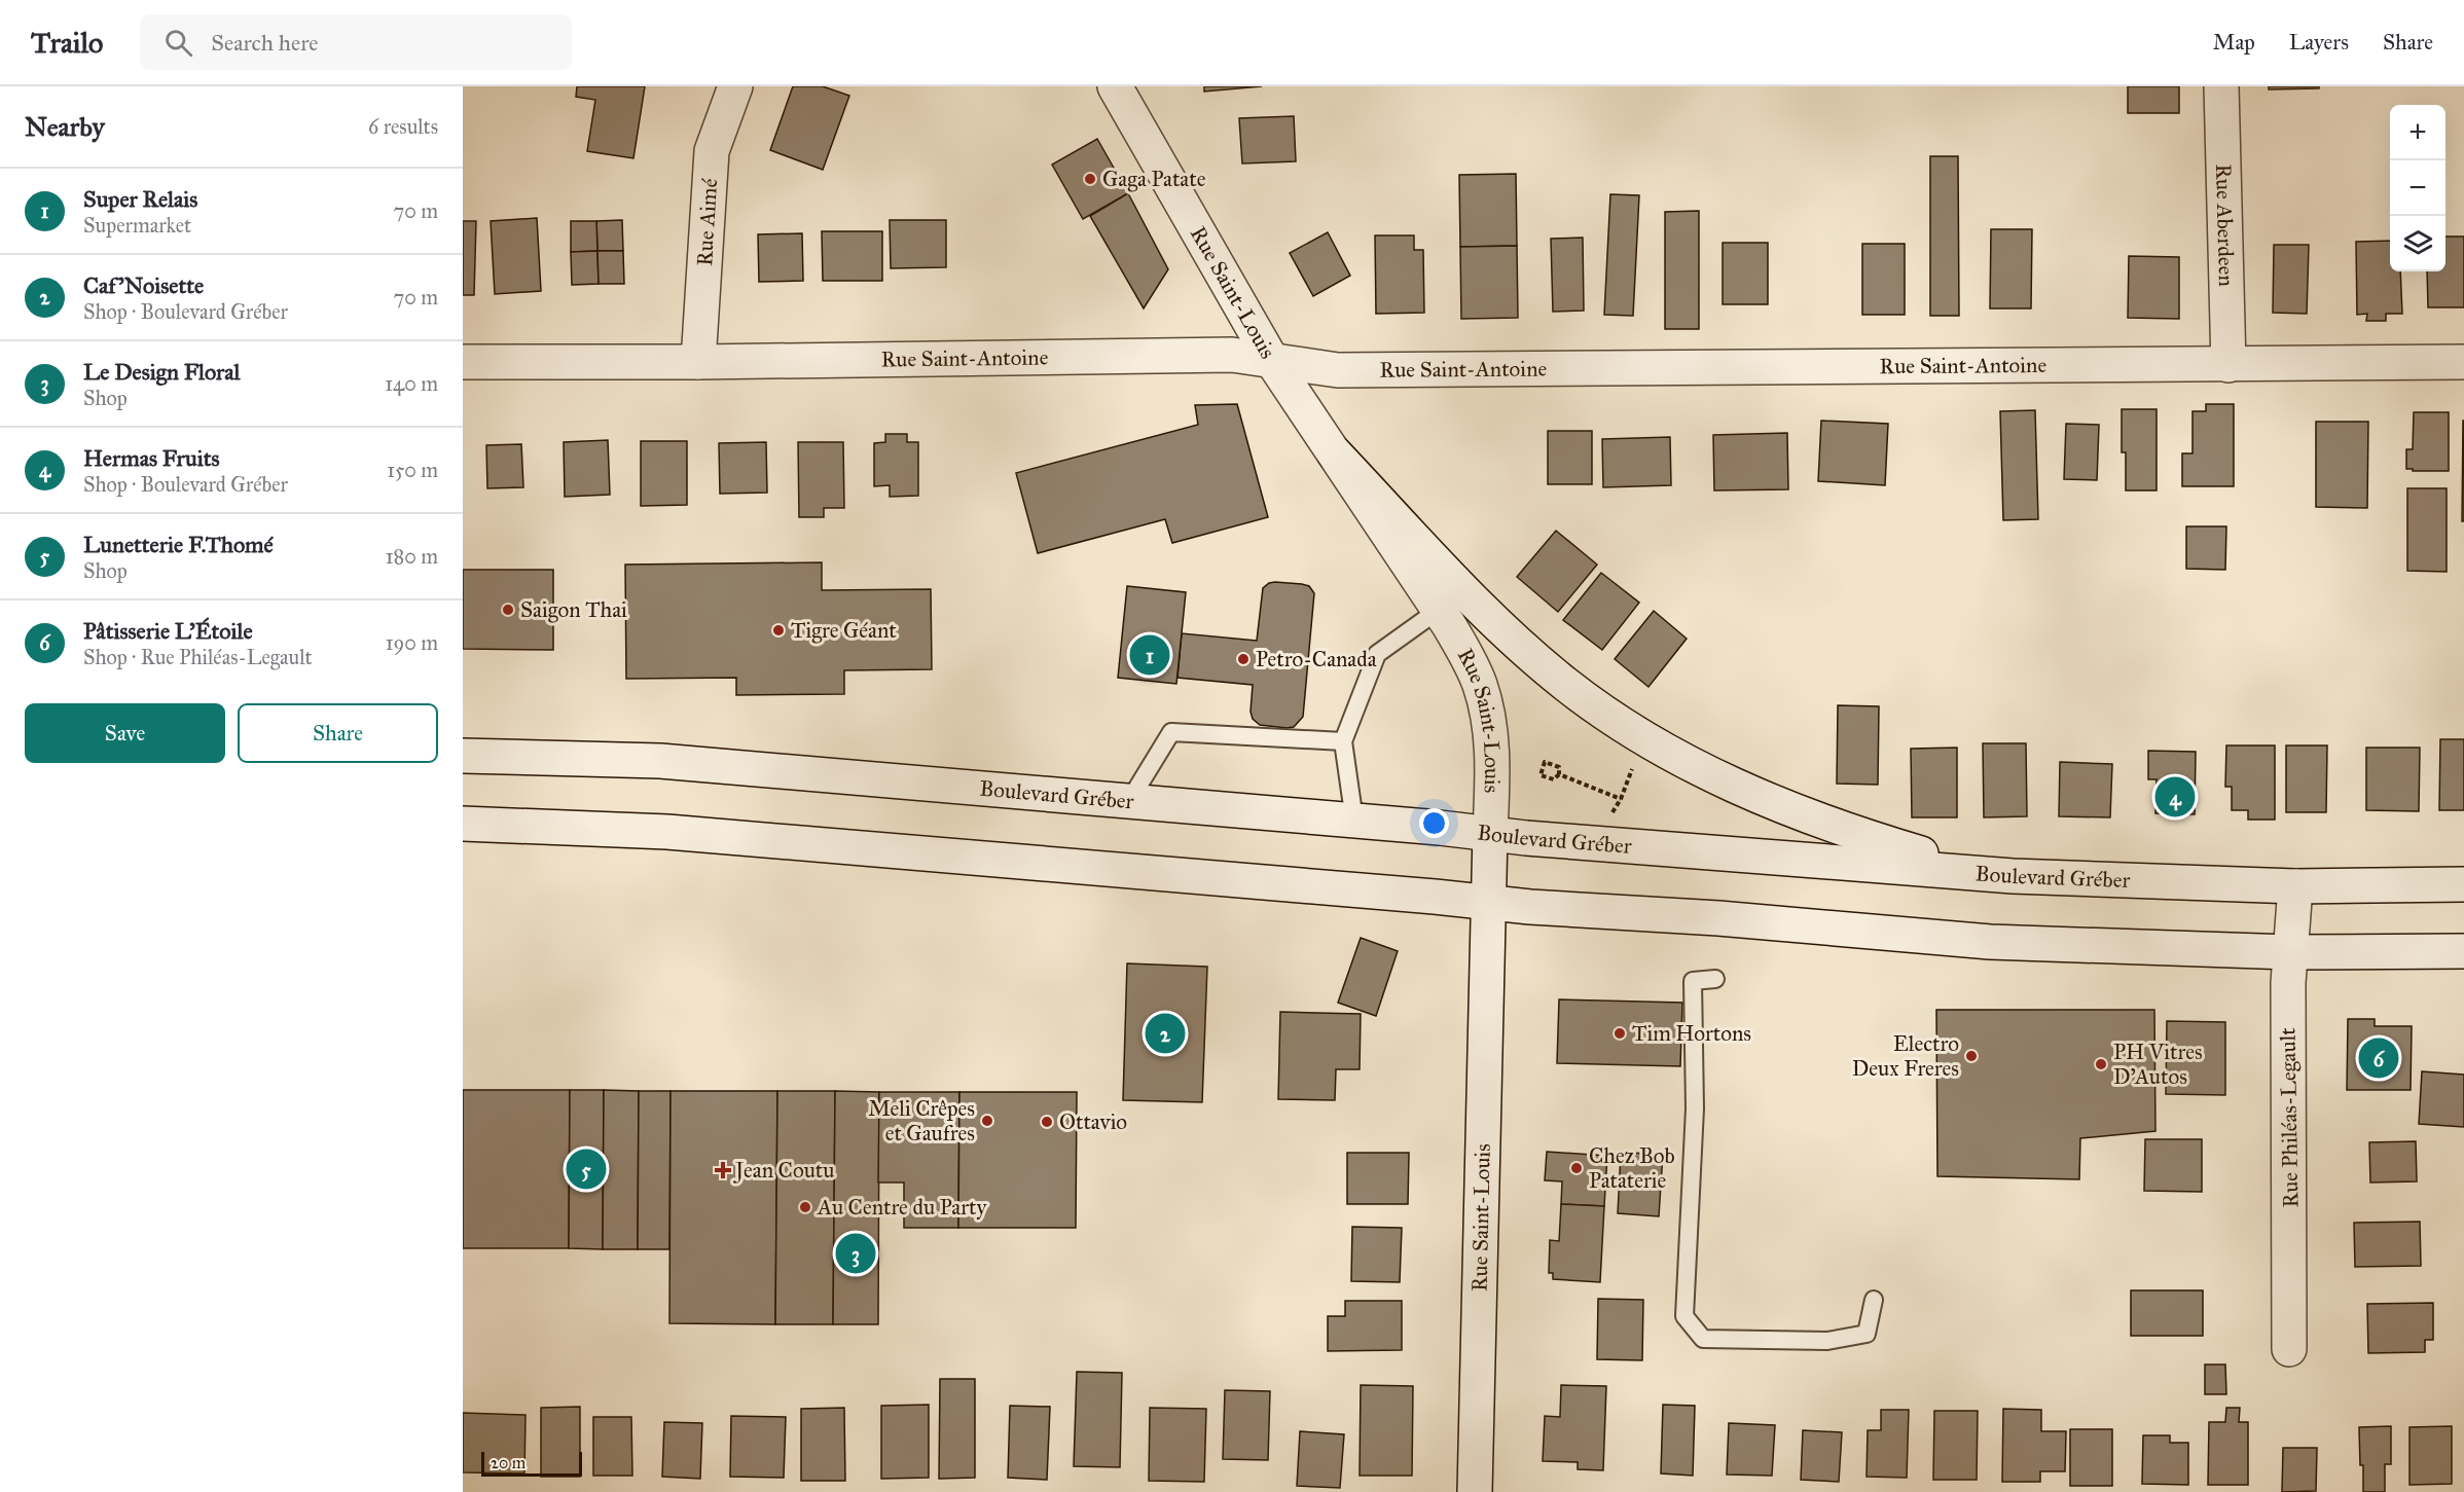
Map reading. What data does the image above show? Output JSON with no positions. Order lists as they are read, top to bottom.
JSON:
{
  "streets": {
    "main road": [
      "Rue Aimé",
      "Rue Aberdeen",
      "Rue Saint-Louis",
      "Rue Saint-Antoine",
      "Boulevard Gréber",
      "Rue Philéas-Legault"
    ]
  },
  "crossings": [
    ["Rue Aimé", "Rue Saint-Antoine"],
    ["Rue Aberdeen", "Rue Saint-Antoine"],
    ["Rue Saint-Louis", "Rue Saint-Antoine"],
    ["Rue Saint-Louis", "Boulevard Gréber"],
    ["Boulevard Gréber", "Rue Philéas-Legault"]
  ],
  "places": {
    "other": [
      "Gaga Patate",
      "Saigon Thai",
      "Tigre Géant",
      "Petro-Canada",
      "Tim Hortons",
      "Electro Deux Freres",
      "PH Vitres D'Autos",
      "Meli Crêpes et Gaufres",
      "Ottavio",
      "Chez Bob Pataterie",
      "Au Centre du Party"
    ],
    "health": ["Jean Coutu"]
  },
  "scale_bar": "20 m",
  "page": {
    "header": "Trailo",
    "search": "Search here",
    "nav": ["Map", "Layers", "Share"],
    "heading": ["Nearby", "6 results"],
    "map_buttons": ["+", "−"],
    "list": [
      {
        "mark": "1",
        "name": "Super Relais",
        "note": "Supermarket",
        "value": "70 m"
      },
      {
        "mark": "2",
        "name": "Caf'Noisette",
        "note": "Shop · Boulevard Gréber",
        "value": "70 m"
      },
      {
        "mark": "3",
        "name": "Le Design Floral",
        "note": "Shop",
        "value": "140 m"
      },
      {
        "mark": "4",
        "name": "Hermas Fruits",
        "note": "Shop · Boulevard Gréber",
        "value": "150 m"
      },
      {
        "mark": "5",
        "name": "Lunetterie F.Thomé",
        "note": "Shop",
        "value": "180 m"
      },
      {
        "mark": "6",
        "name": "Pâtisserie L'Étoile",
        "note": "Shop · Rue Philéas-Legault",
        "value": "190 m"
      }
    ],
    "pins": [
      "1",
      "4",
      "2",
      "6",
      "5",
      "3"
    ],
    "buttons": ["Save", "Share"],
    "scale": "20 m"
  }
}
